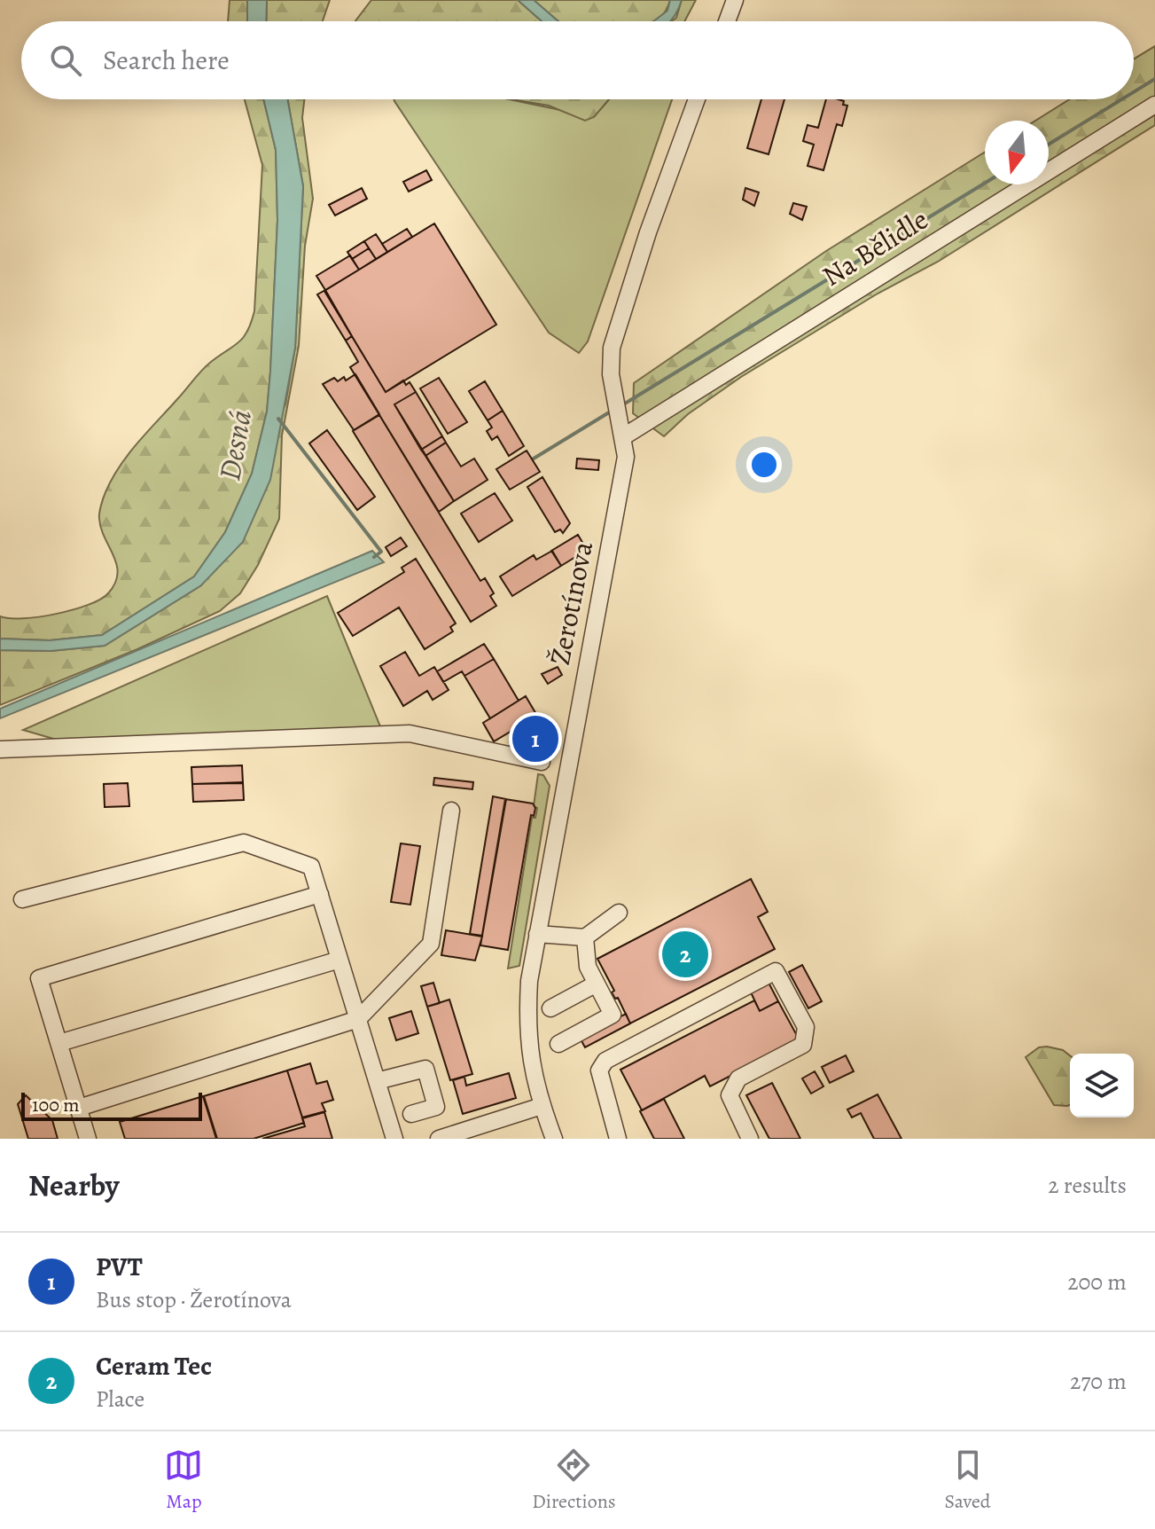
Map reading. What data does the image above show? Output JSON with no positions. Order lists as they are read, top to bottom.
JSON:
{
  "streets": {
    "street": ["Na Bělidle", "Žerotínova"]
  },
  "crossings": [
    ["Na Bělidle", "Žerotínova"]
  ],
  "water": ["Desná"],
  "scale_bar": "100 m",
  "north": "bottom",
  "page": {
    "search": "Search here",
    "pins": ["1", "2"],
    "scale": "100 m",
    "heading": ["Nearby", "2 results"],
    "list": [
      {
        "mark": "1",
        "name": "PVT",
        "note": "Bus stop · Žerotínova",
        "value": "200 m"
      },
      {
        "mark": "2",
        "name": "Ceram Tec",
        "note": "Place",
        "value": "270 m"
      }
    ],
    "nav": ["Map", "Directions", "Saved"]
  }
}
